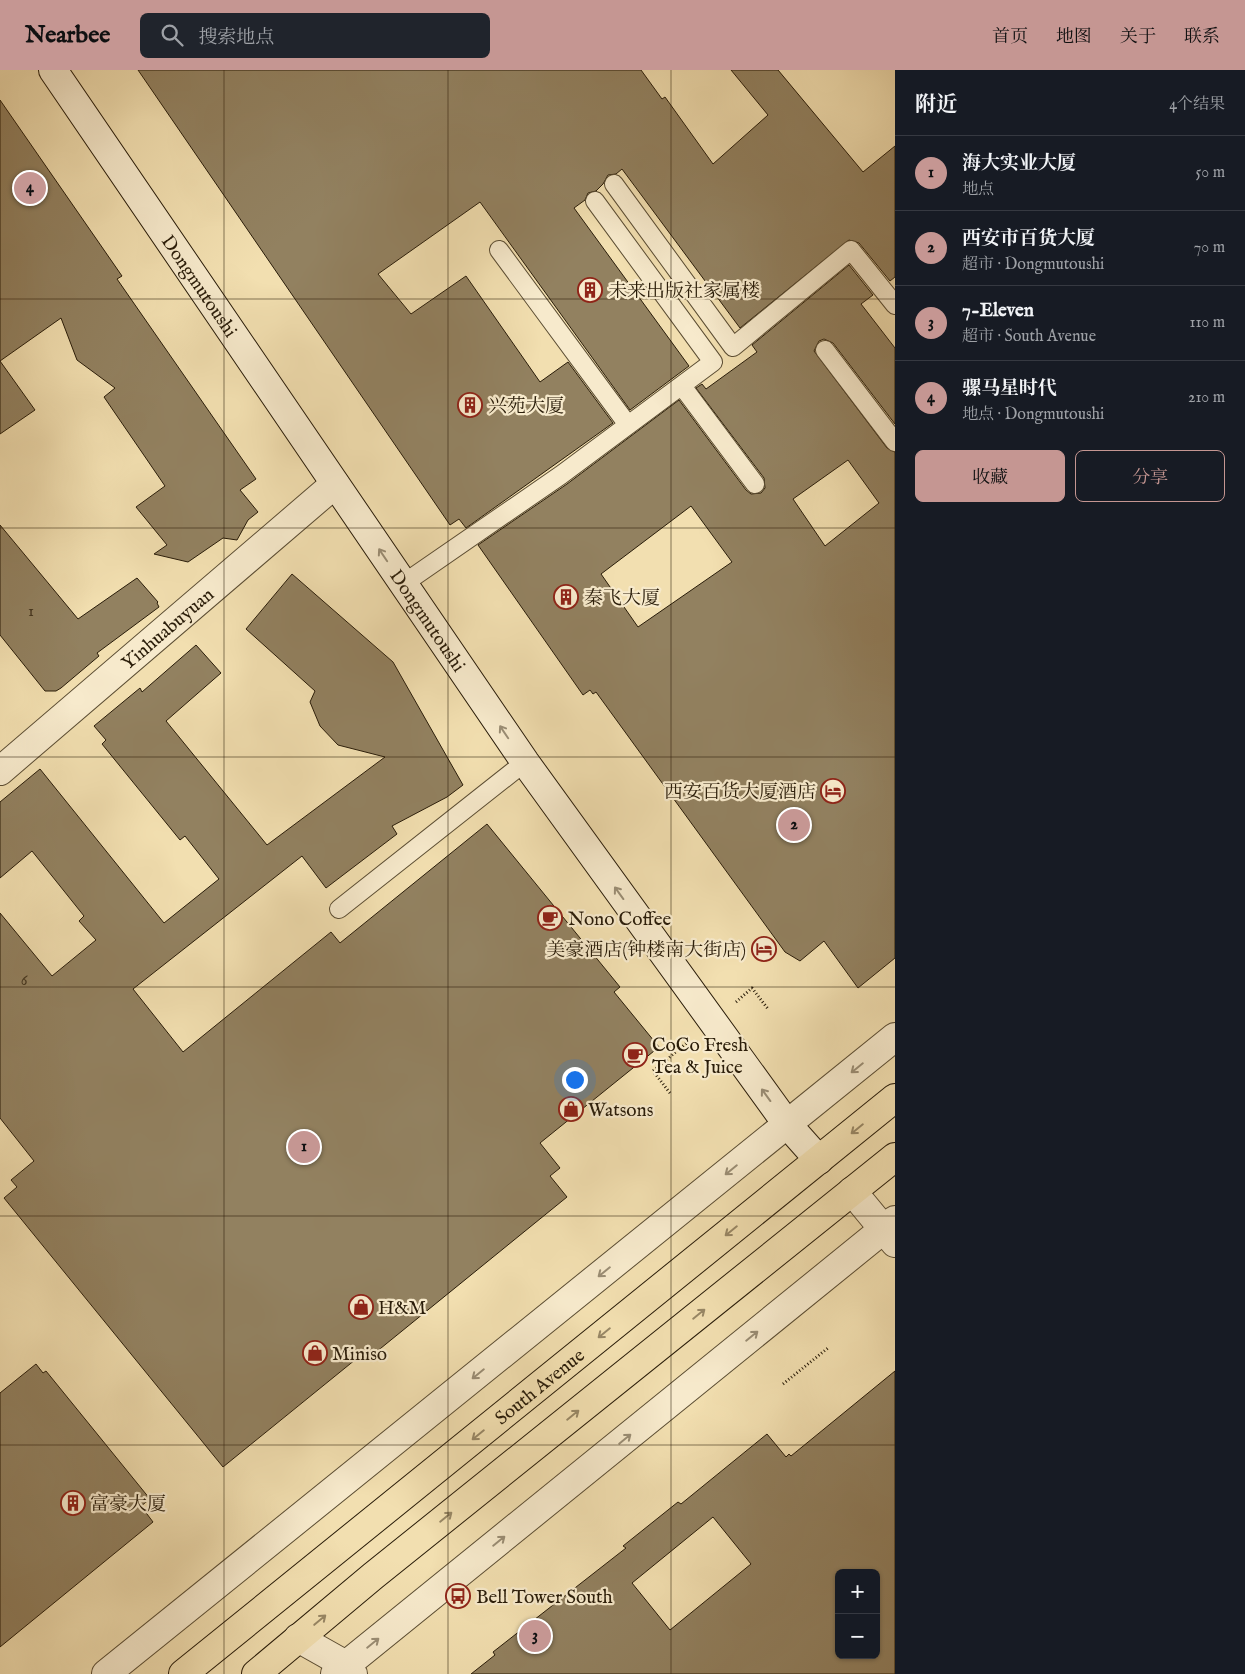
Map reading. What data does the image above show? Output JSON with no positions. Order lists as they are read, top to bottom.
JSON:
{
  "streets": {
    "main road": ["South Avenue"],
    "street": ["Dongmutoushi", "Yinhuabuyuan"]
  },
  "crossings": [
    ["Dongmutoushi", "Yinhuabuyuan"],
    ["Dongmutoushi", "South Avenue"]
  ],
  "one_way": ["Dongmutoushi"],
  "places": {
    "building": [
      "未来出版社家属楼",
      "兴苑大厦",
      "秦飞大厦",
      "富豪大厦"
    ],
    "hotel": ["西安百货大厦酒店", "美豪酒店(钟楼南大街店)"],
    "cafe": ["Nono Coffee", "CoCo Fresh Tea & Juice"],
    "shop": ["Watsons", "H&M", "Miniso"],
    "bus stop": ["Bell Tower South"]
  },
  "house_numbers": ["1", "6"],
  "page": {
    "header": "Nearbee",
    "search": "搜索地点",
    "nav": [
      "首页",
      "地图",
      "关于",
      "联系"
    ],
    "heading": ["附近", "4个结果"],
    "list": [
      {
        "mark": "1",
        "name": "海大实业大厦",
        "note": "地点",
        "value": "50 m"
      },
      {
        "mark": "2",
        "name": "西安市百货大厦",
        "note": "超市 · Dongmutoushi",
        "value": "70 m"
      },
      {
        "mark": "3",
        "name": "7-Eleven",
        "note": "超市 · South Avenue",
        "value": "110 m"
      },
      {
        "mark": "4",
        "name": "骡马星时代",
        "note": "地点 · Dongmutoushi",
        "value": "210 m"
      }
    ],
    "pins": [
      "4",
      "2",
      "1",
      "3"
    ],
    "buttons": ["收藏", "分享"],
    "map_buttons": ["+", "−"]
  }
}
